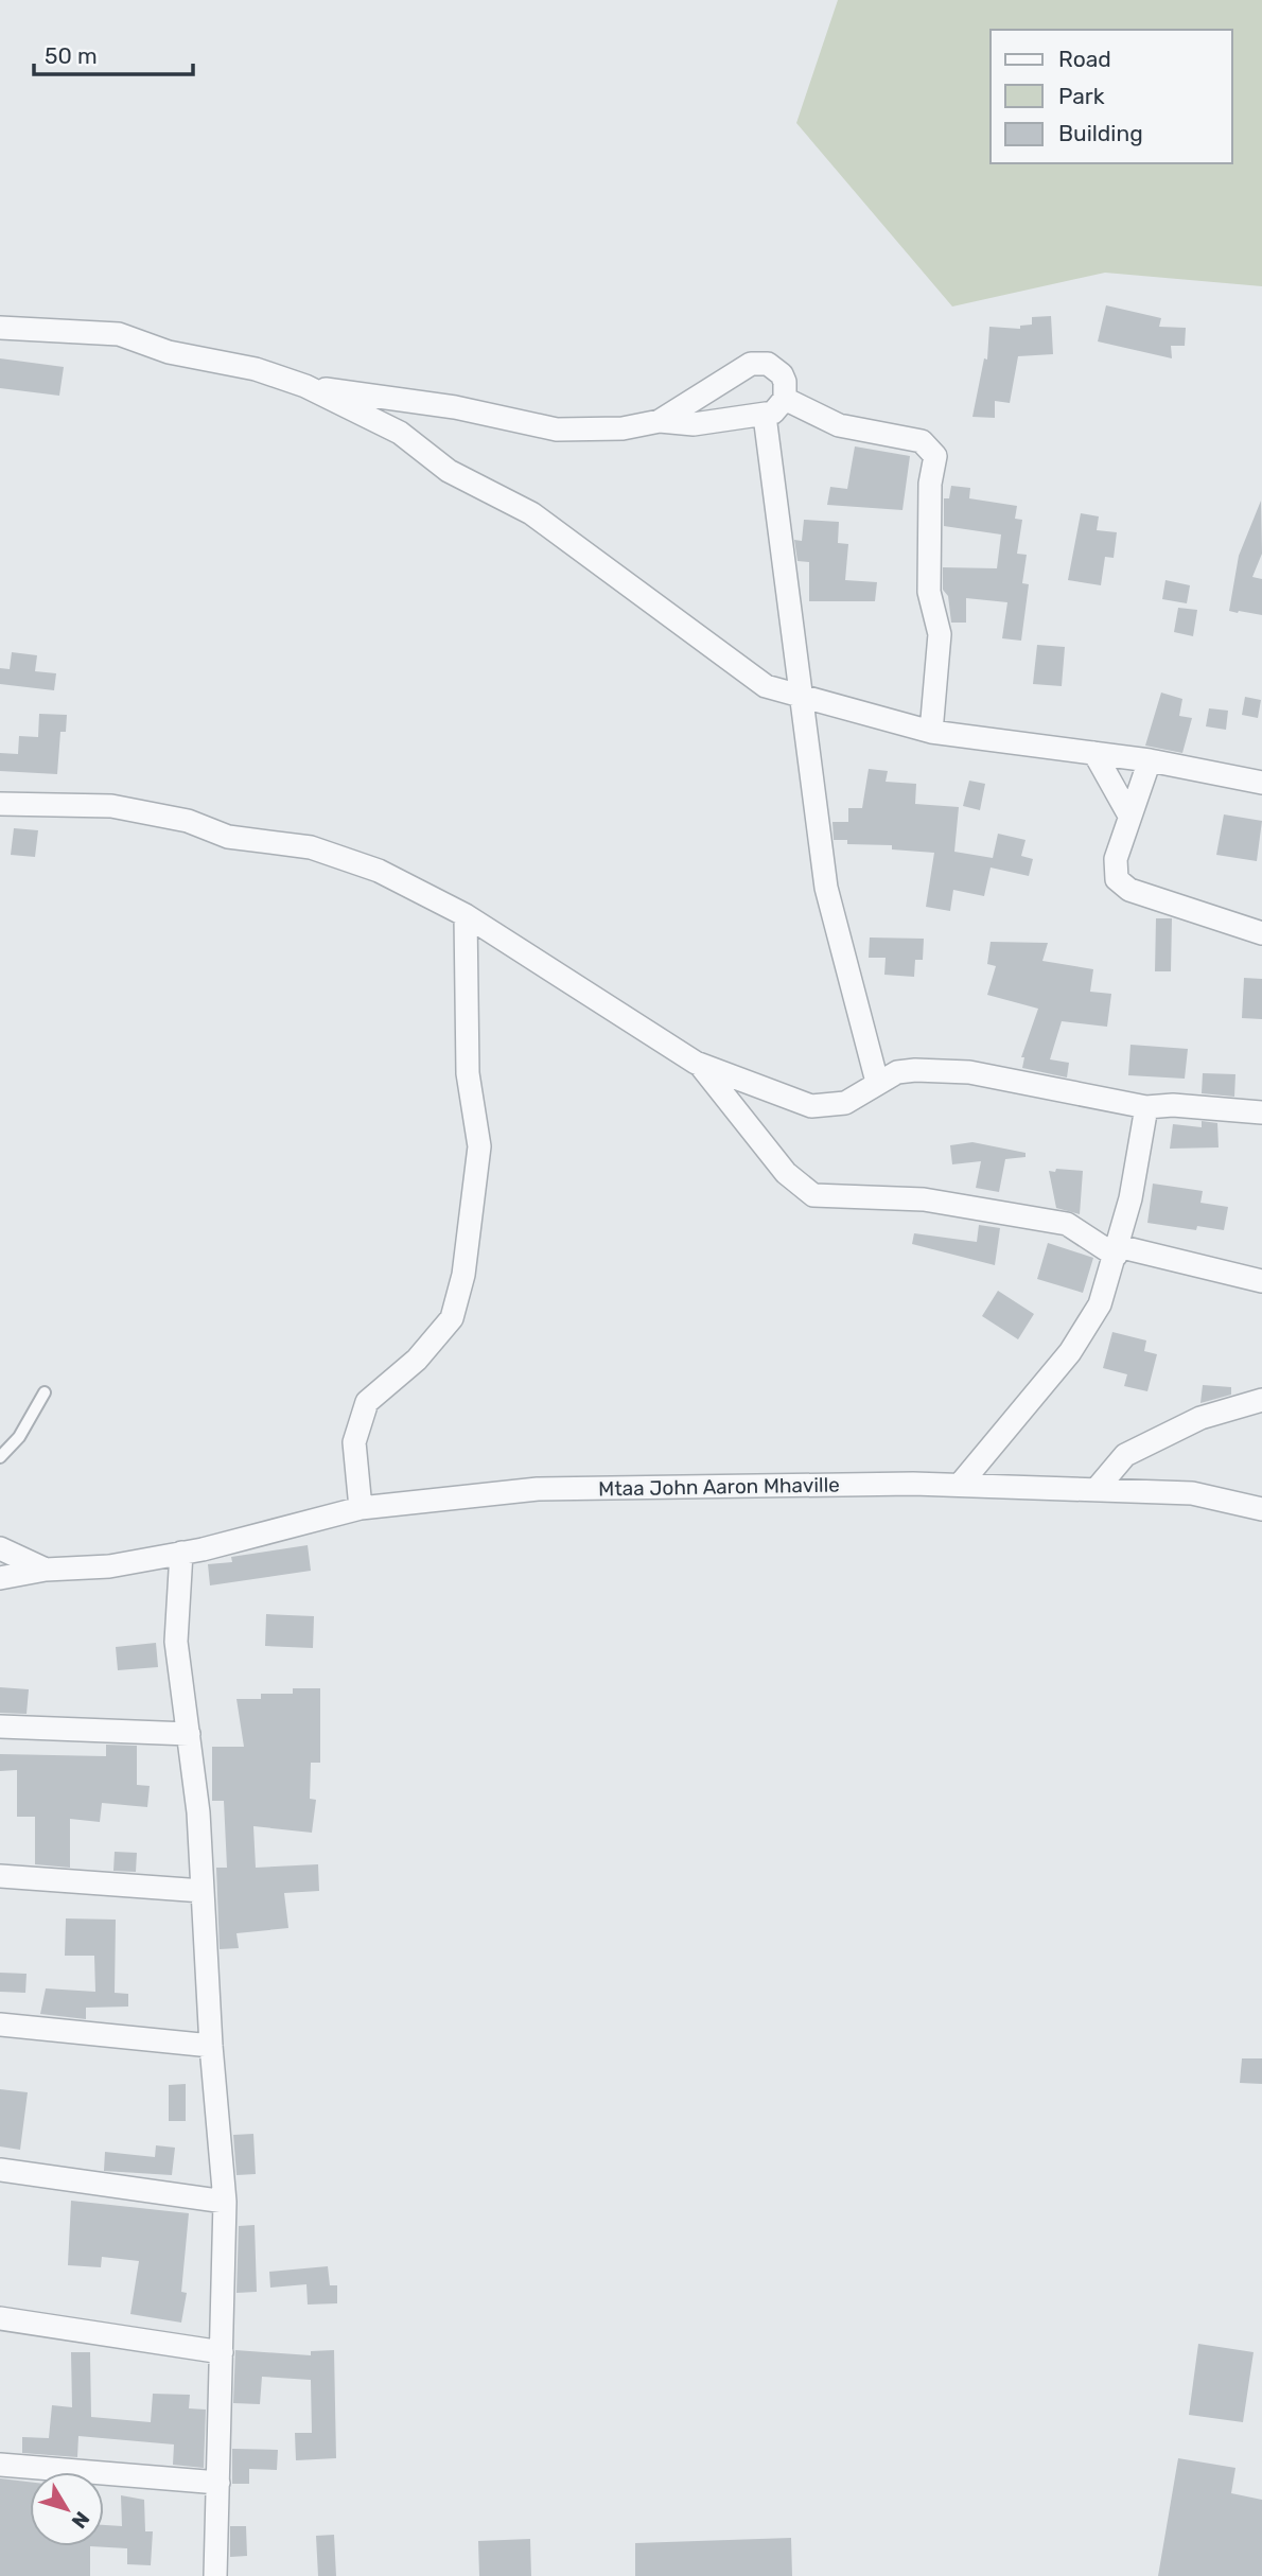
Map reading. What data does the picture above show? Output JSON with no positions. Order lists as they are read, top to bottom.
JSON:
{
  "streets": {
    "street": ["Mtaa John Aaron Mhaville"]
  },
  "legend": ["Road", "Park", "Building"],
  "scale_bar": "50 m",
  "north": "bottom right"
}
